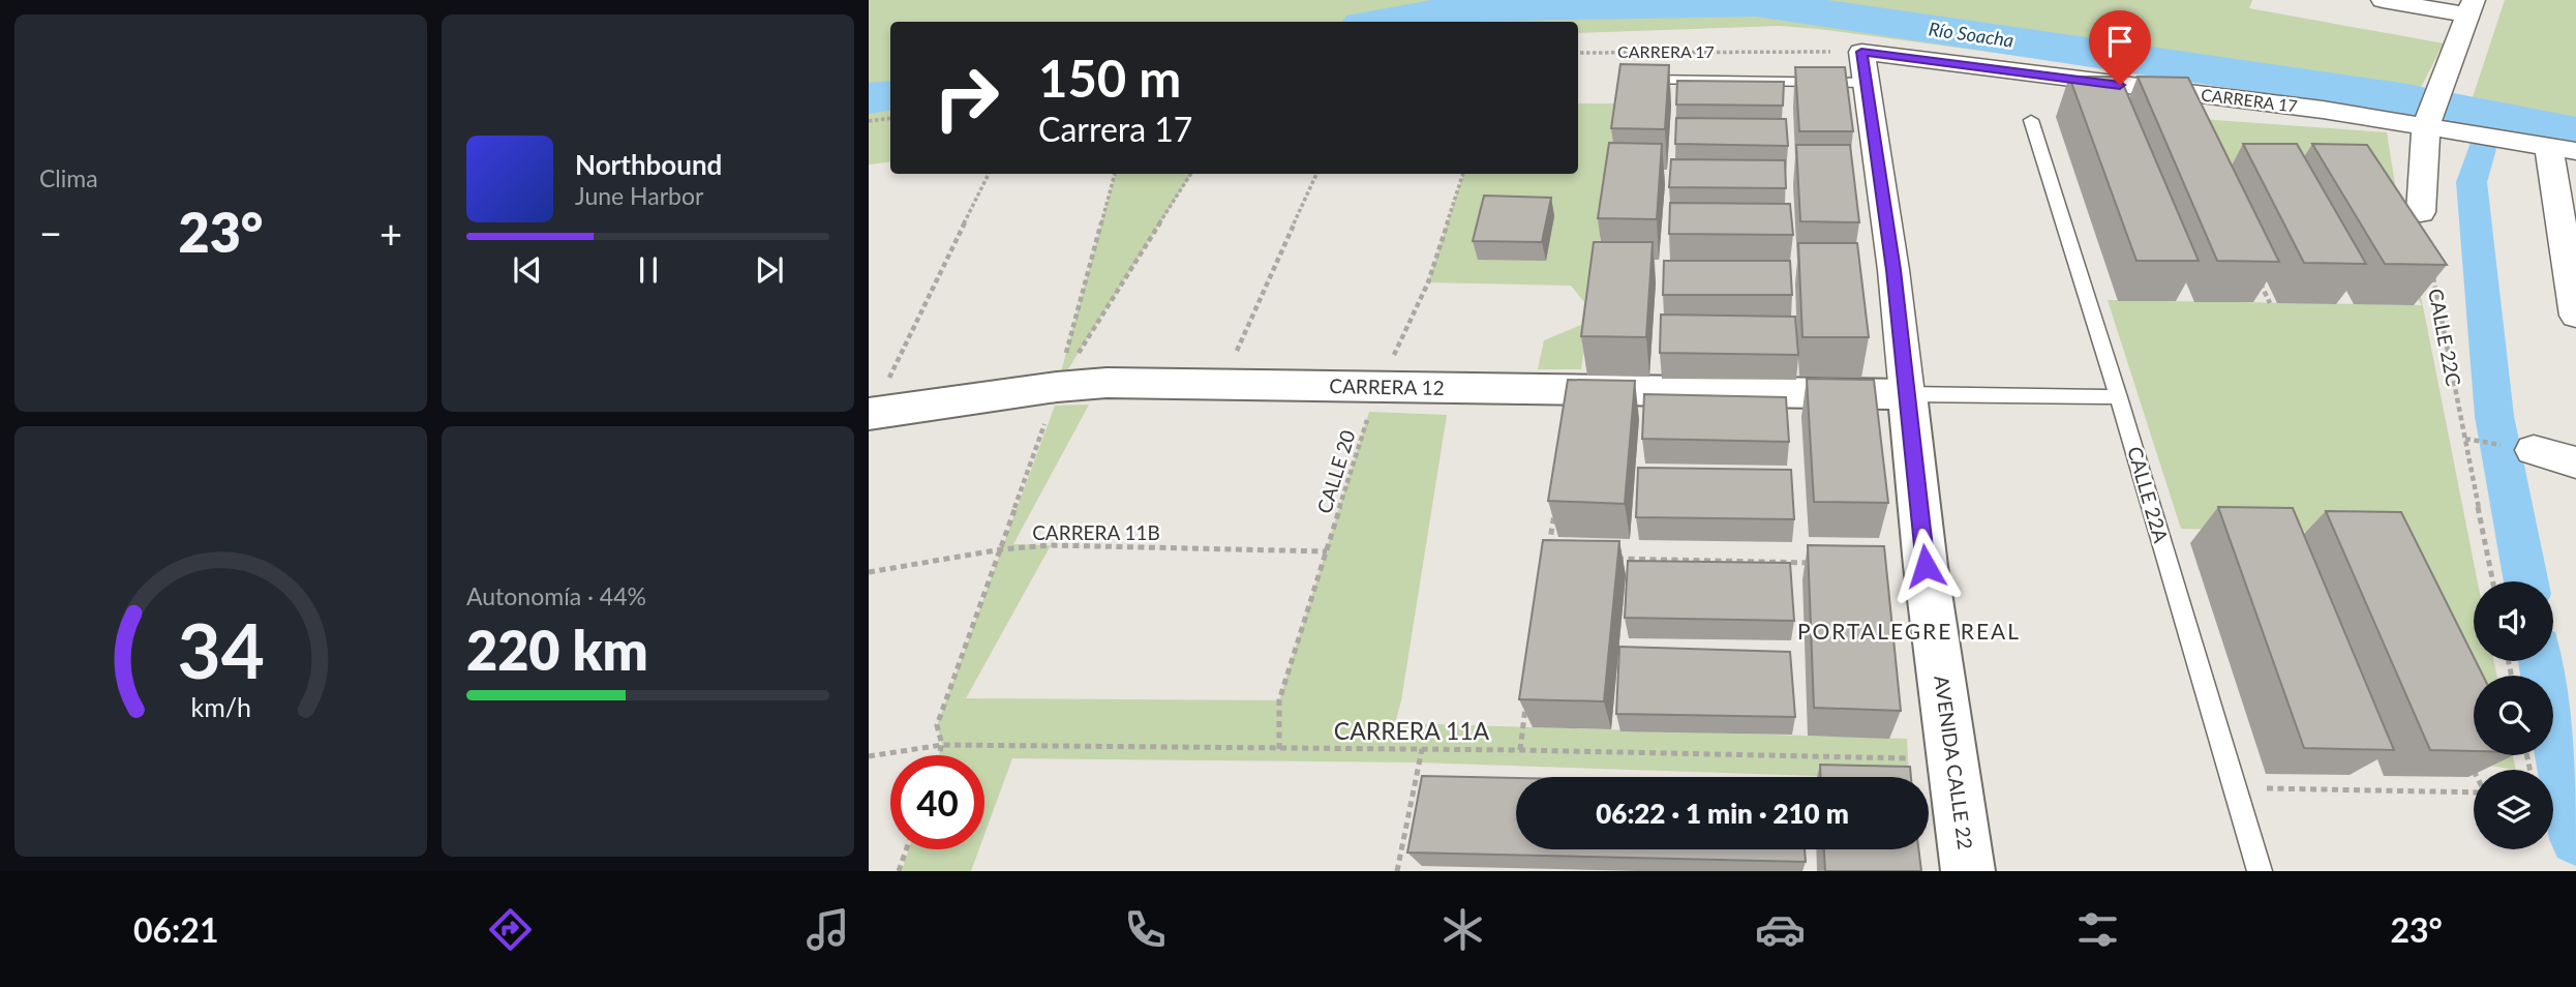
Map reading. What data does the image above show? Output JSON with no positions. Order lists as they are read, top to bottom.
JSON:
{
  "streets": {
    "street": ["CARRERA 17", "CARRERA 12", "AVENIDA CALLE 22"],
    "lane": ["CALLE 22A"],
    "path": [
      "CALLE 22C",
      "CALLE 20",
      "CARRERA 11B",
      "CARRERA 11A"
    ]
  },
  "crossings": [
    ["CARRERA 17", "AVENIDA CALLE 22"],
    ["CARRERA 12", "CALLE 20"],
    ["CARRERA 12", "AVENIDA CALLE 22"],
    ["CALLE 20", "CARRERA 11B"],
    ["CALLE 20", "CARRERA 11A"],
    ["CARRERA 11A", "AVENIDA CALLE 22"]
  ],
  "districts": ["PORTALEGRE REAL"],
  "water": ["Río Soacha"],
  "page": {
    "tile": [
      "Clima",
      ["Autonomía · 44%", "220 km"]
    ],
    "turn": ["150 m", "Carrera 17"],
    "song": ["Northbound", "June Harbor"],
    "heat": ["−", "23°", "+"],
    "limit": "40",
    "trip": "06:22 · 1 min · 210 m",
    "tabs": ["06:21", "23°"],
    "gauge": ["34", "km/h"]
  }
}
